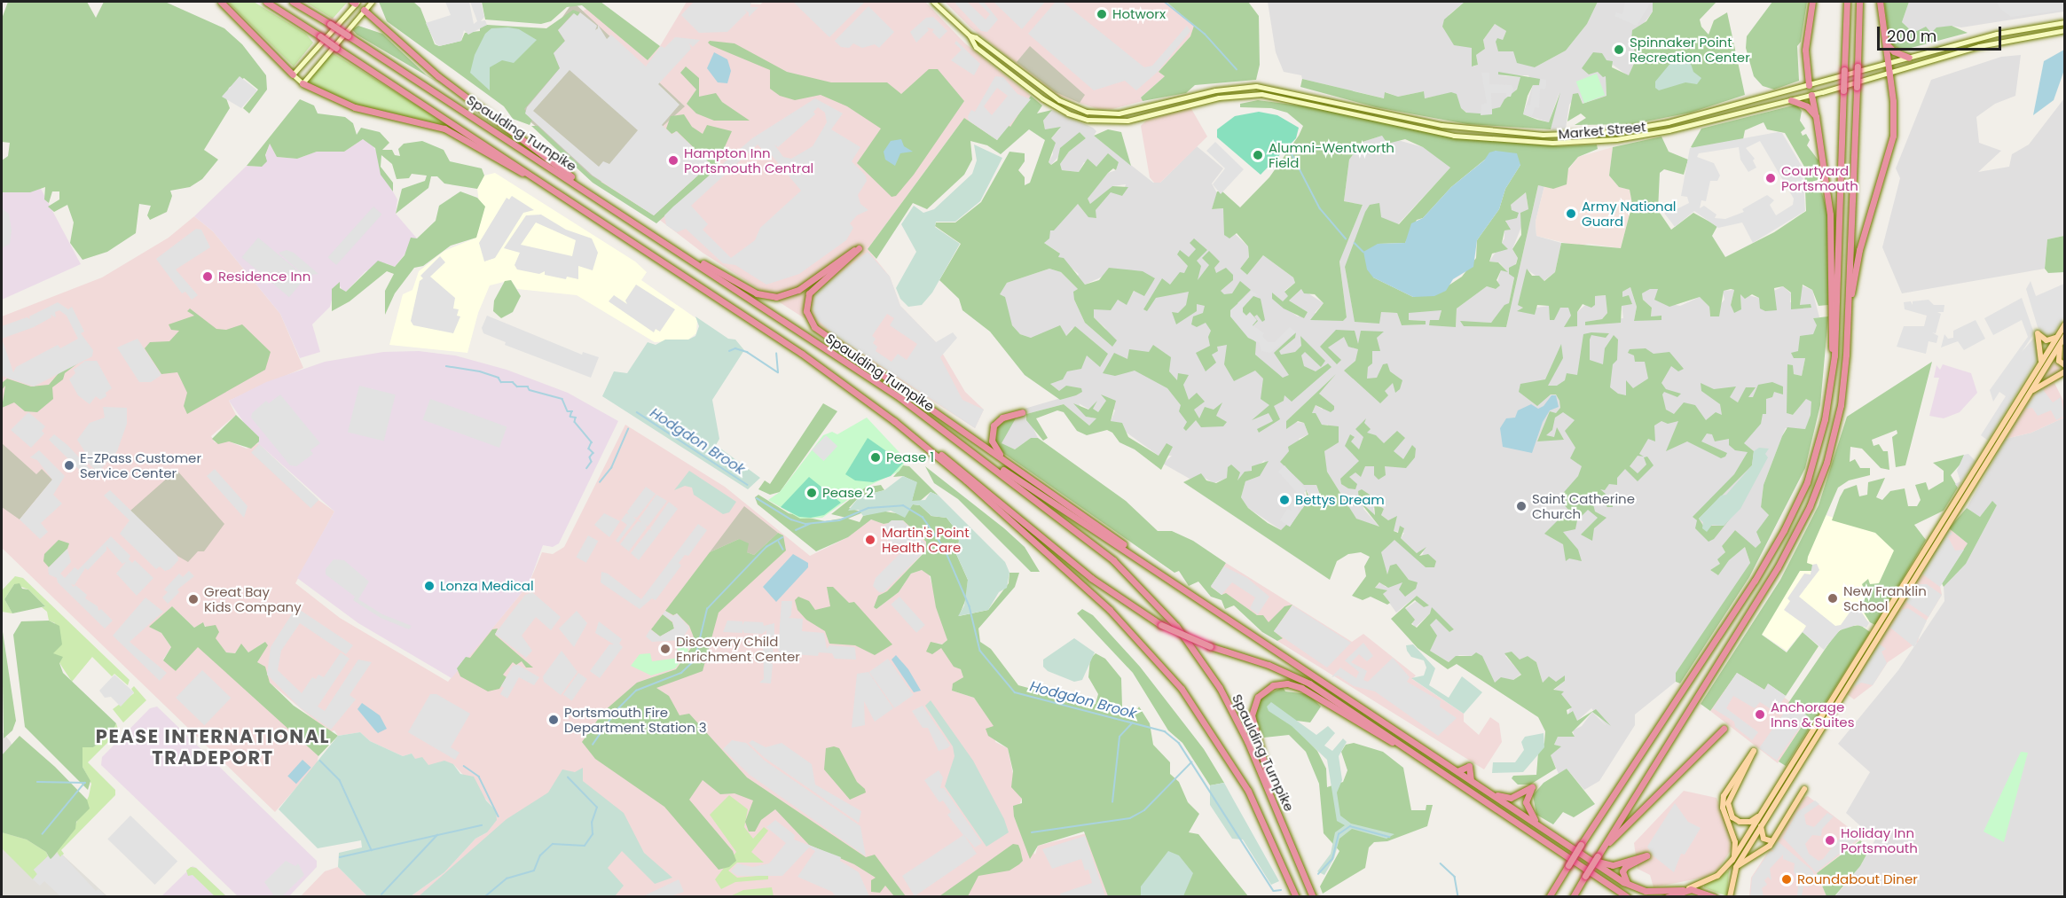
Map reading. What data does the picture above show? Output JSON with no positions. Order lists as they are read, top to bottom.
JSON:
{
  "streets": {
    "highway": ["Spaulding Turnpike"],
    "main road": ["Market Street"]
  },
  "districts": ["PEASE INTERNATIONAL TRADEPORT"],
  "water": ["Hodgdon Brook"],
  "places": [
    "Hotworx",
    "Spinnaker Point Recreation Center",
    "Alumni-Wentworth Field",
    "Hampton Inn Portsmouth Central",
    "Courtyard Portsmouth",
    "Army National Guard",
    "Residence Inn",
    "Pease 1",
    "E-ZPass Customer Service Center",
    "Pease 2",
    "Bettys Dream",
    "Saint Catherine Church",
    "Martin's Point Health Care",
    "Lonza Medical",
    "New Franklin School",
    "Great Bay Kids Company",
    "Discovery Child Enrichment Center",
    "Anchorage Inns & Suites",
    "Portsmouth Fire Department Station 3",
    "Holiday Inn Portsmouth",
    "Roundabout Diner"
  ],
  "scale_bar": "200 m"
}
